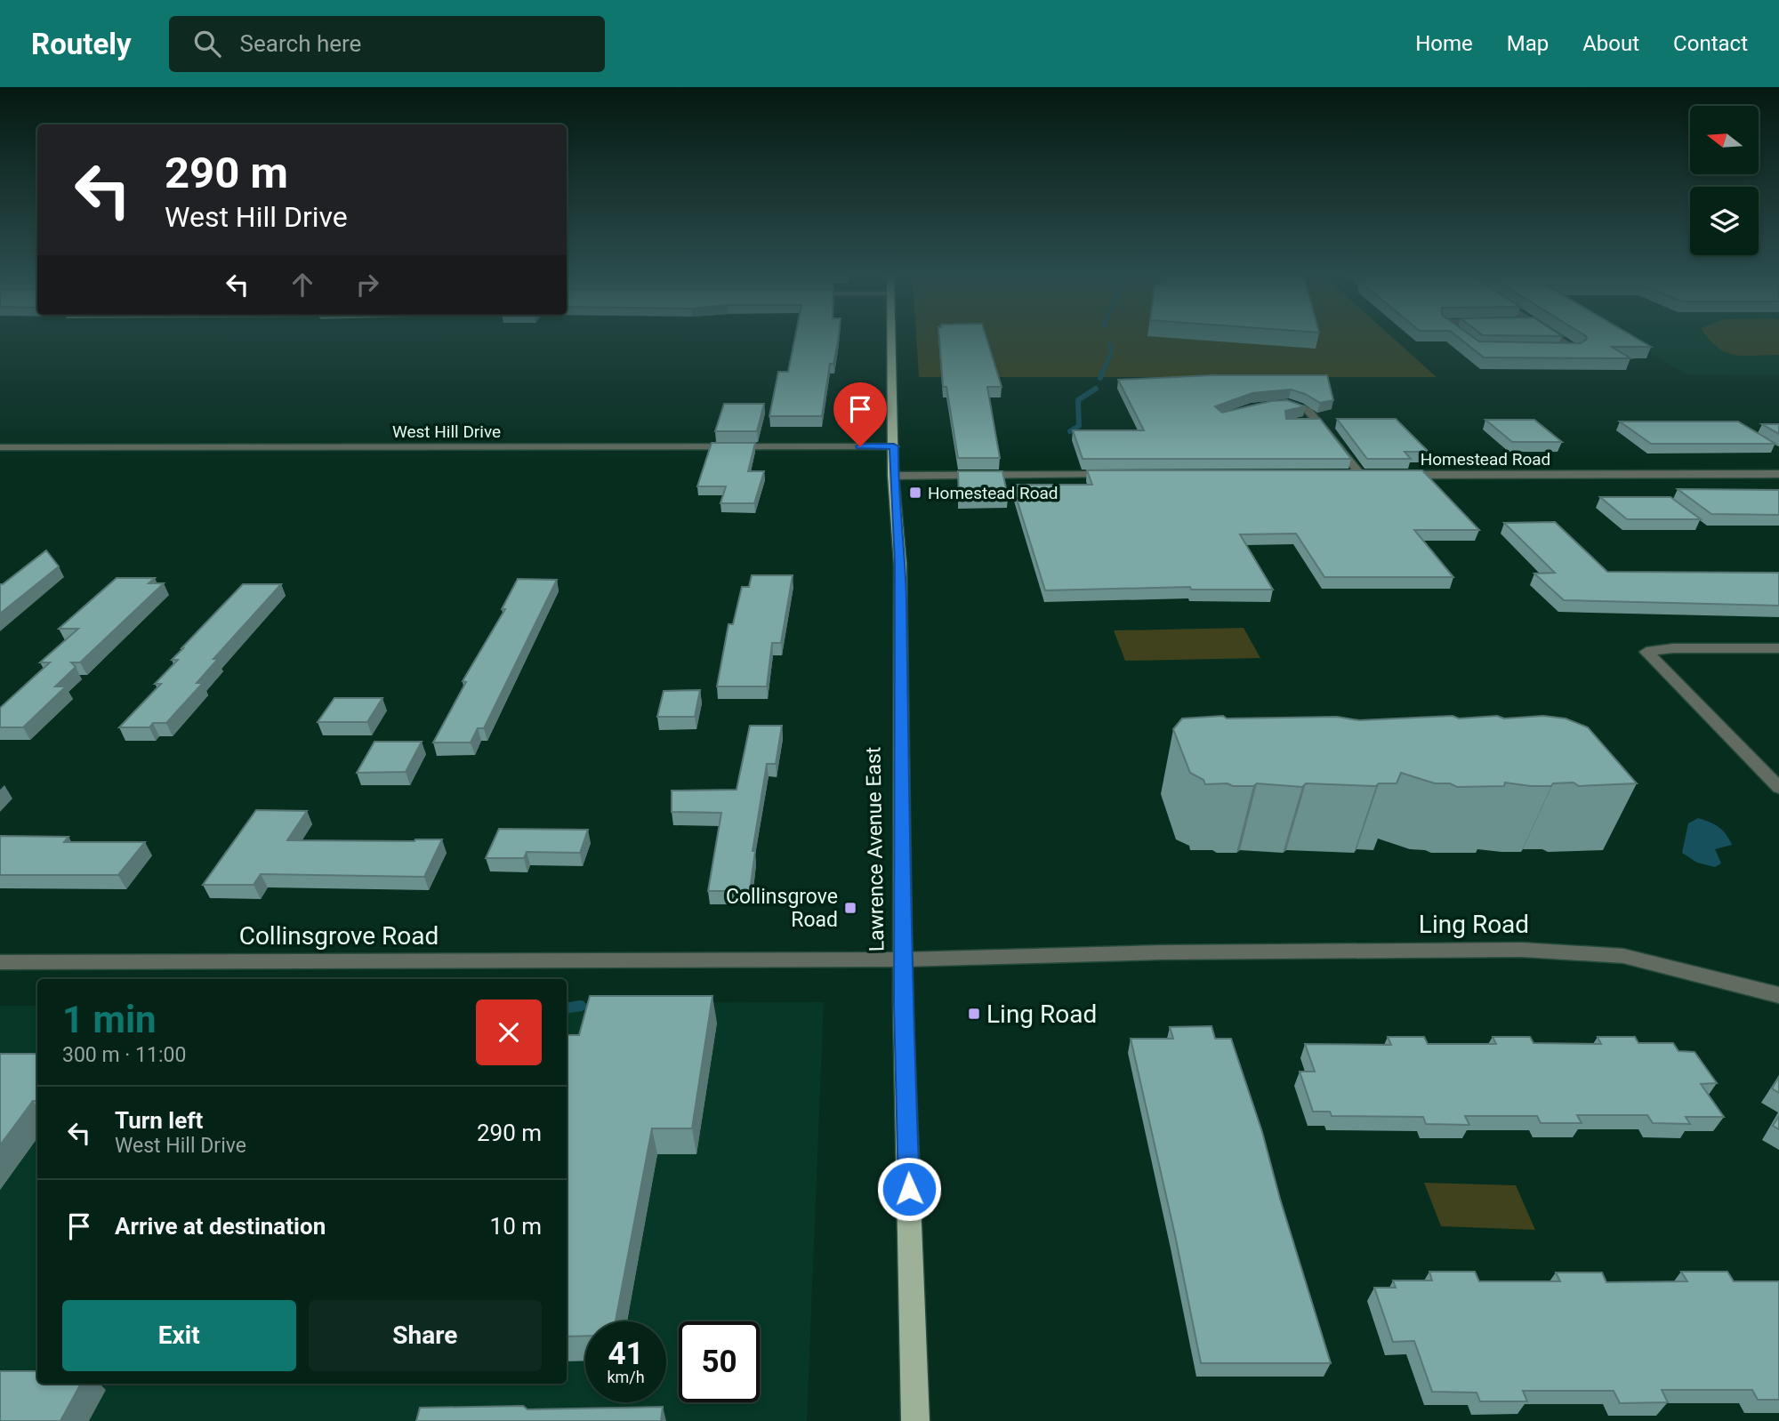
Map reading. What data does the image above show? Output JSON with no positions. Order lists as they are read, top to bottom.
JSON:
{
  "streets": {
    "main road": ["Lawrence Avenue East"],
    "street": [
      "West Hill Drive",
      "Homestead Road",
      "Ling Road",
      "Collinsgrove Road"
    ]
  },
  "crossings": [
    ["West Hill Drive", "Lawrence Avenue East"],
    ["Lawrence Avenue East", "Ling Road"],
    ["Lawrence Avenue East", "Collinsgrove Road"],
    ["Ling Road", "Collinsgrove Road"]
  ],
  "places": {
    "transit": ["Homestead Road", "Collinsgrove Road", "Ling Road"]
  },
  "north": "left",
  "page": {
    "header": "Routely",
    "search": "Search here",
    "nav": [
      "Home",
      "Map",
      "About",
      "Contact"
    ],
    "turn": ["290 m", "West Hill Drive"],
    "heading": ["1 min", "300 m · 11:00"],
    "list": [
      {
        "name": "Turn left",
        "note": "West Hill Drive",
        "value": "290 m"
      },
      {
        "name": "Arrive at destination",
        "value": "10 m"
      }
    ],
    "buttons": ["Exit", "Share"],
    "speed": "41 km/h",
    "limit": "50"
  }
}
